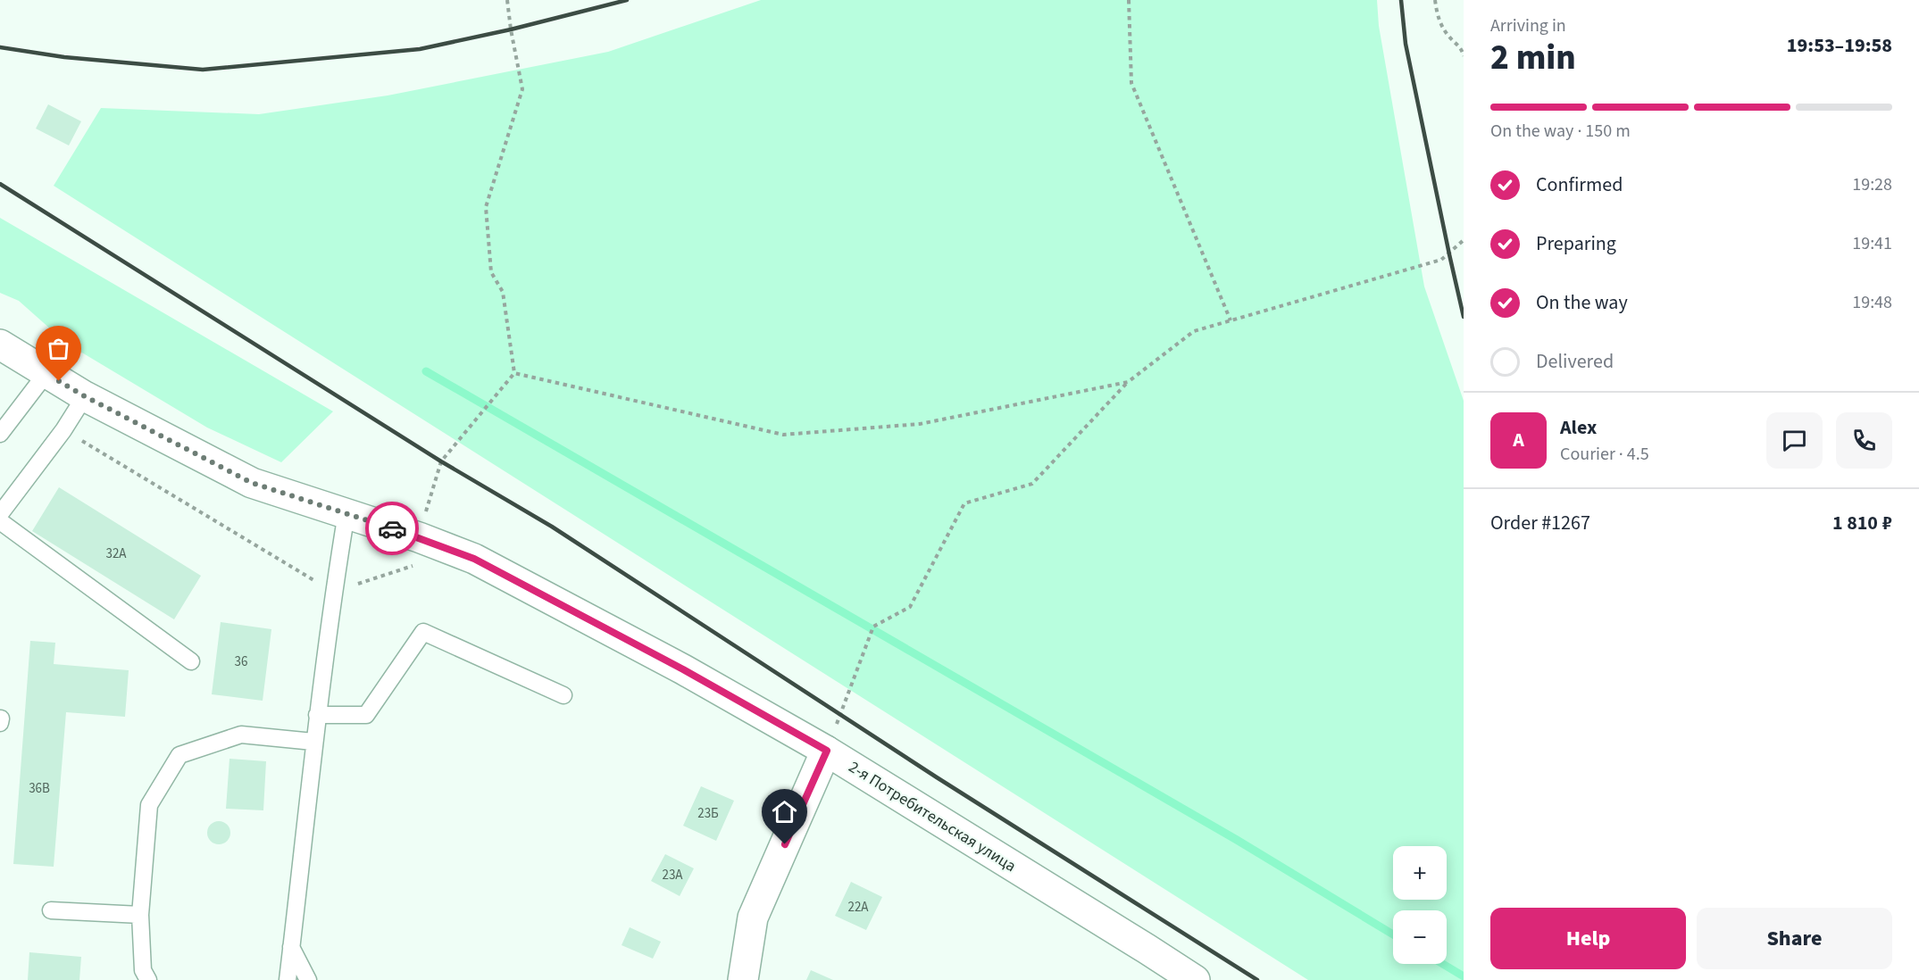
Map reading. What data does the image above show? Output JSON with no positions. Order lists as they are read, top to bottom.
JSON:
{
  "streets": {
    "street": ["2-я Потребительская улица"]
  },
  "house_numbers": [
    "32А",
    "36",
    "36В",
    "23Б",
    "23А",
    "22А"
  ],
  "page": {
    "heading": ["2 min", "Arriving in", "19:53–19:58"],
    "panel": [
      "Alex",
      "Courier · 4.5",
      "Order #1267",
      "1 810 ₽"
    ],
    "bar": "On the way · 150 m",
    "list": [
      ["Confirmed", "19:28"],
      ["Preparing", "19:41"],
      ["On the way", "19:48"],
      "Delivered"
    ],
    "round": "A",
    "map_buttons": ["+", "−"],
    "buttons": ["Help", "Share"]
  }
}
